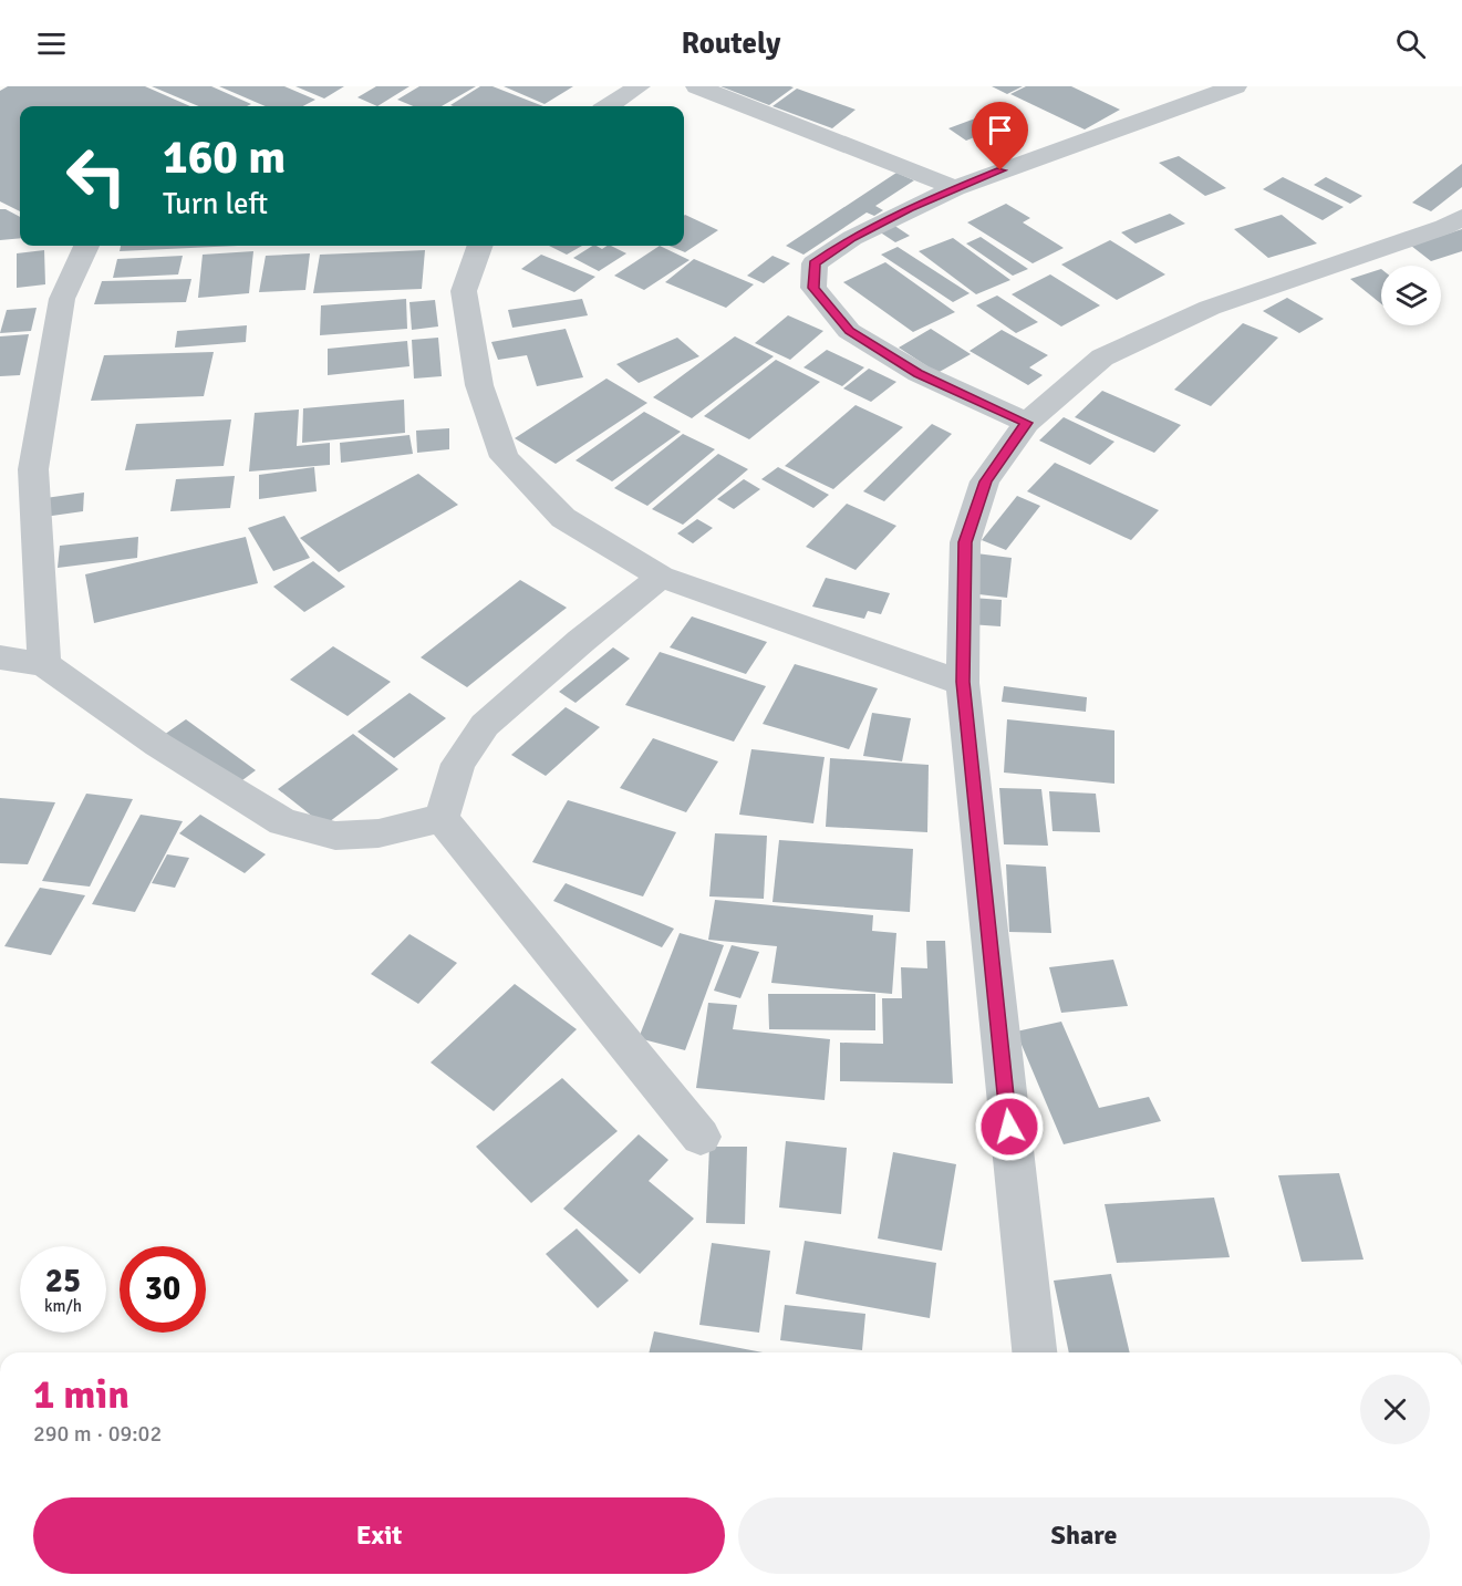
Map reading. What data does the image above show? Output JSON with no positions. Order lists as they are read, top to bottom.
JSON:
{
  "page": {
    "header": "Routely",
    "turn": ["160 m", "Turn left"],
    "speed": "25 km/h",
    "limit": "30",
    "heading": ["1 min", "290 m · 09:02"],
    "buttons": ["Exit", "Share"]
  }
}
